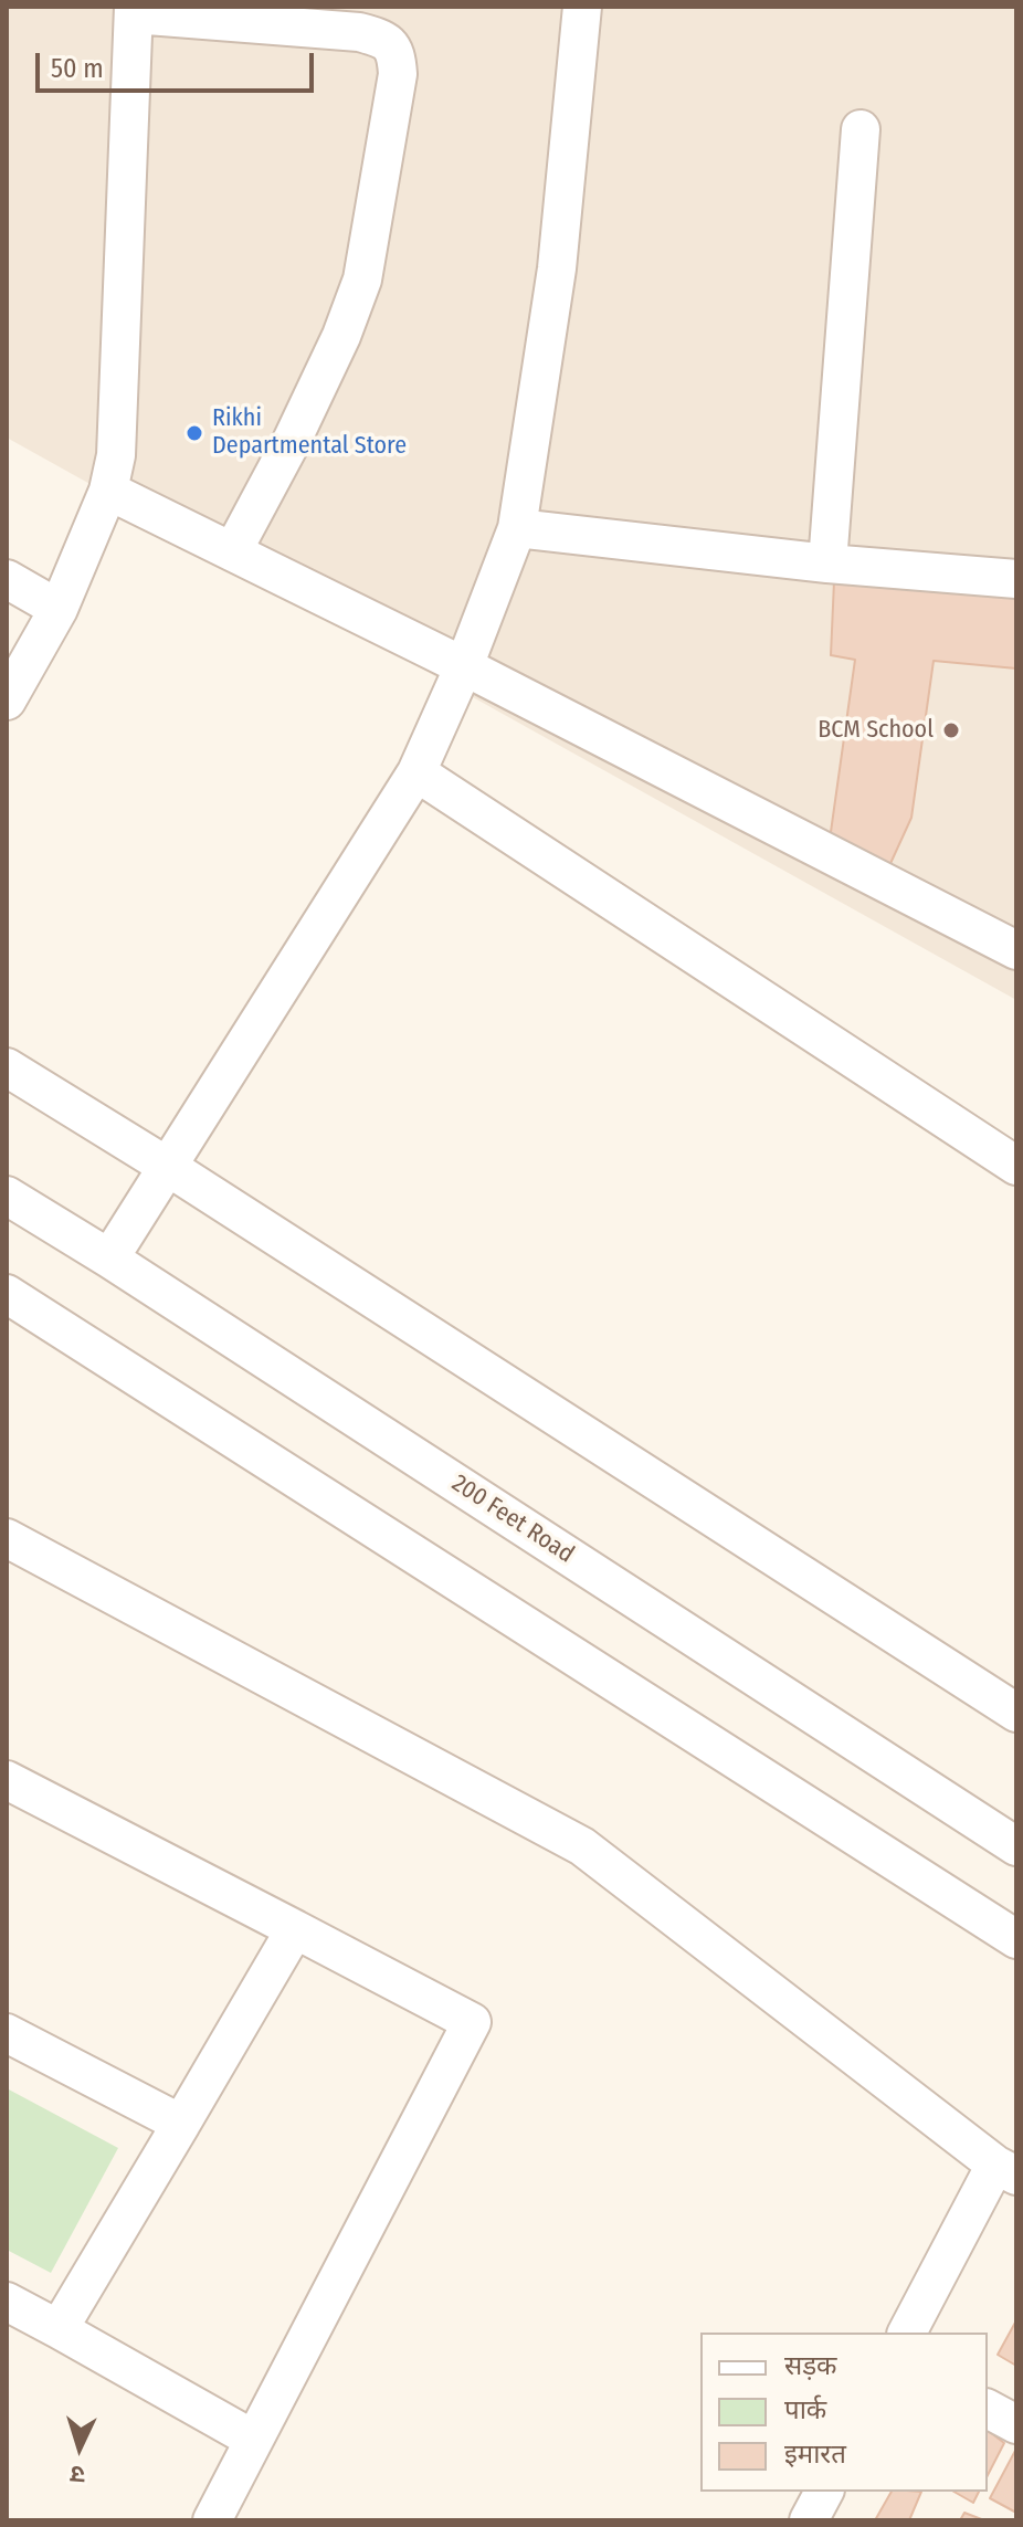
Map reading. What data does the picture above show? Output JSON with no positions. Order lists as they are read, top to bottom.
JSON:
{
  "streets": {
    "street": ["200 Feet Road"]
  },
  "places": ["Rikhi Departmental Store", "BCM School"],
  "legend": ["सड़क", "पार्क", "इमारत"],
  "scale_bar": "50 m",
  "north": "bottom"
}
